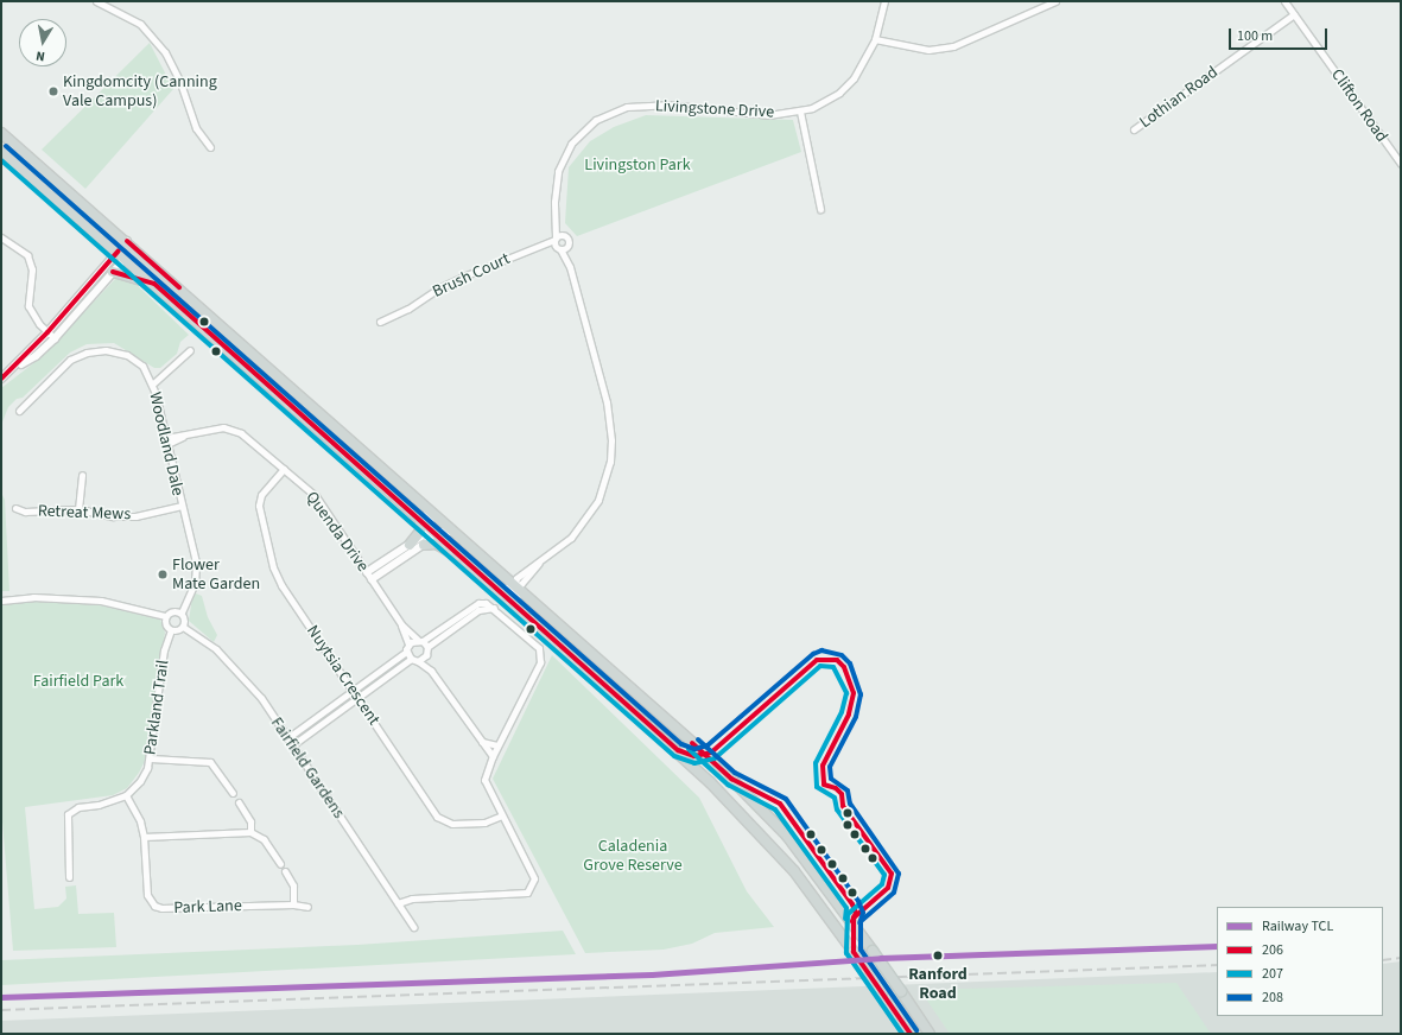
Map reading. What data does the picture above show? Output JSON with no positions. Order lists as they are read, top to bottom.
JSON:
{
  "streets": {
    "street": [
      "Lothian Road",
      "Clifton Road",
      "Livingstone Drive",
      "Brush Court",
      "Woodland Dale",
      "Retreat Mews",
      "Quenda Drive",
      "Nuytsia Crescent",
      "Parkland Trail",
      "Fairfield Gardens",
      "Park Lane"
    ]
  },
  "crossings": [
    ["Lothian Road", "Clifton Road"],
    ["Livingstone Drive", "Brush Court"],
    ["Woodland Dale", "Retreat Mews"],
    ["Woodland Dale", "Quenda Drive"],
    ["Woodland Dale", "Parkland Trail"],
    ["Woodland Dale", "Fairfield Gardens"],
    ["Quenda Drive", "Nuytsia Crescent"],
    ["Parkland Trail", "Fairfield Gardens"],
    ["Parkland Trail", "Park Lane"]
  ],
  "parks": ["Livingston Park", "Fairfield Park", "Caladenia Grove Reserve"],
  "places": ["Kingdomcity (Canning Vale Campus)", "Flower Mate Garden", "Ranford Road"],
  "lines": [
    "transit line 208",
    "transit line 207",
    "transit line 206",
    "rail line TCL"
  ],
  "legend": [
    "Railway TCL",
    "206",
    "207",
    "208"
  ],
  "scale_bar": "100 m",
  "north": "bottom"
}
